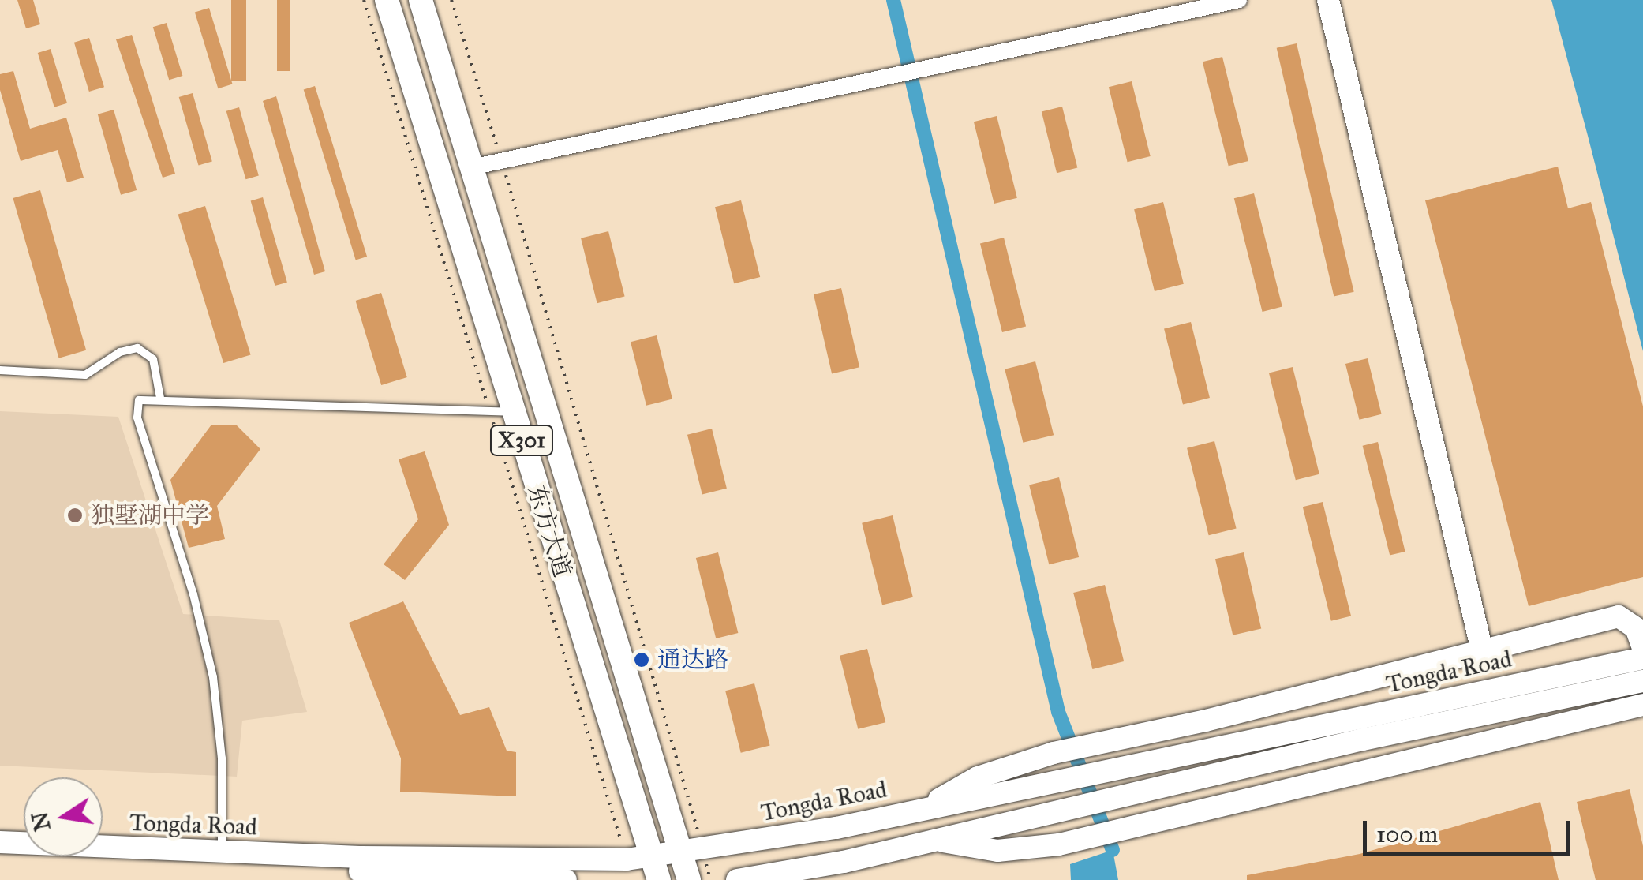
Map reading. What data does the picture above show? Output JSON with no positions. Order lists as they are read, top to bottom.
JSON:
{
  "streets": {
    "main road": ["X301", "东方大道", "Tongda Road"]
  },
  "crossings": [
    ["东方大道", "Tongda Road"]
  ],
  "places": ["独墅湖中学", "通达路"],
  "scale_bar": "100 m",
  "north": "left"
}
